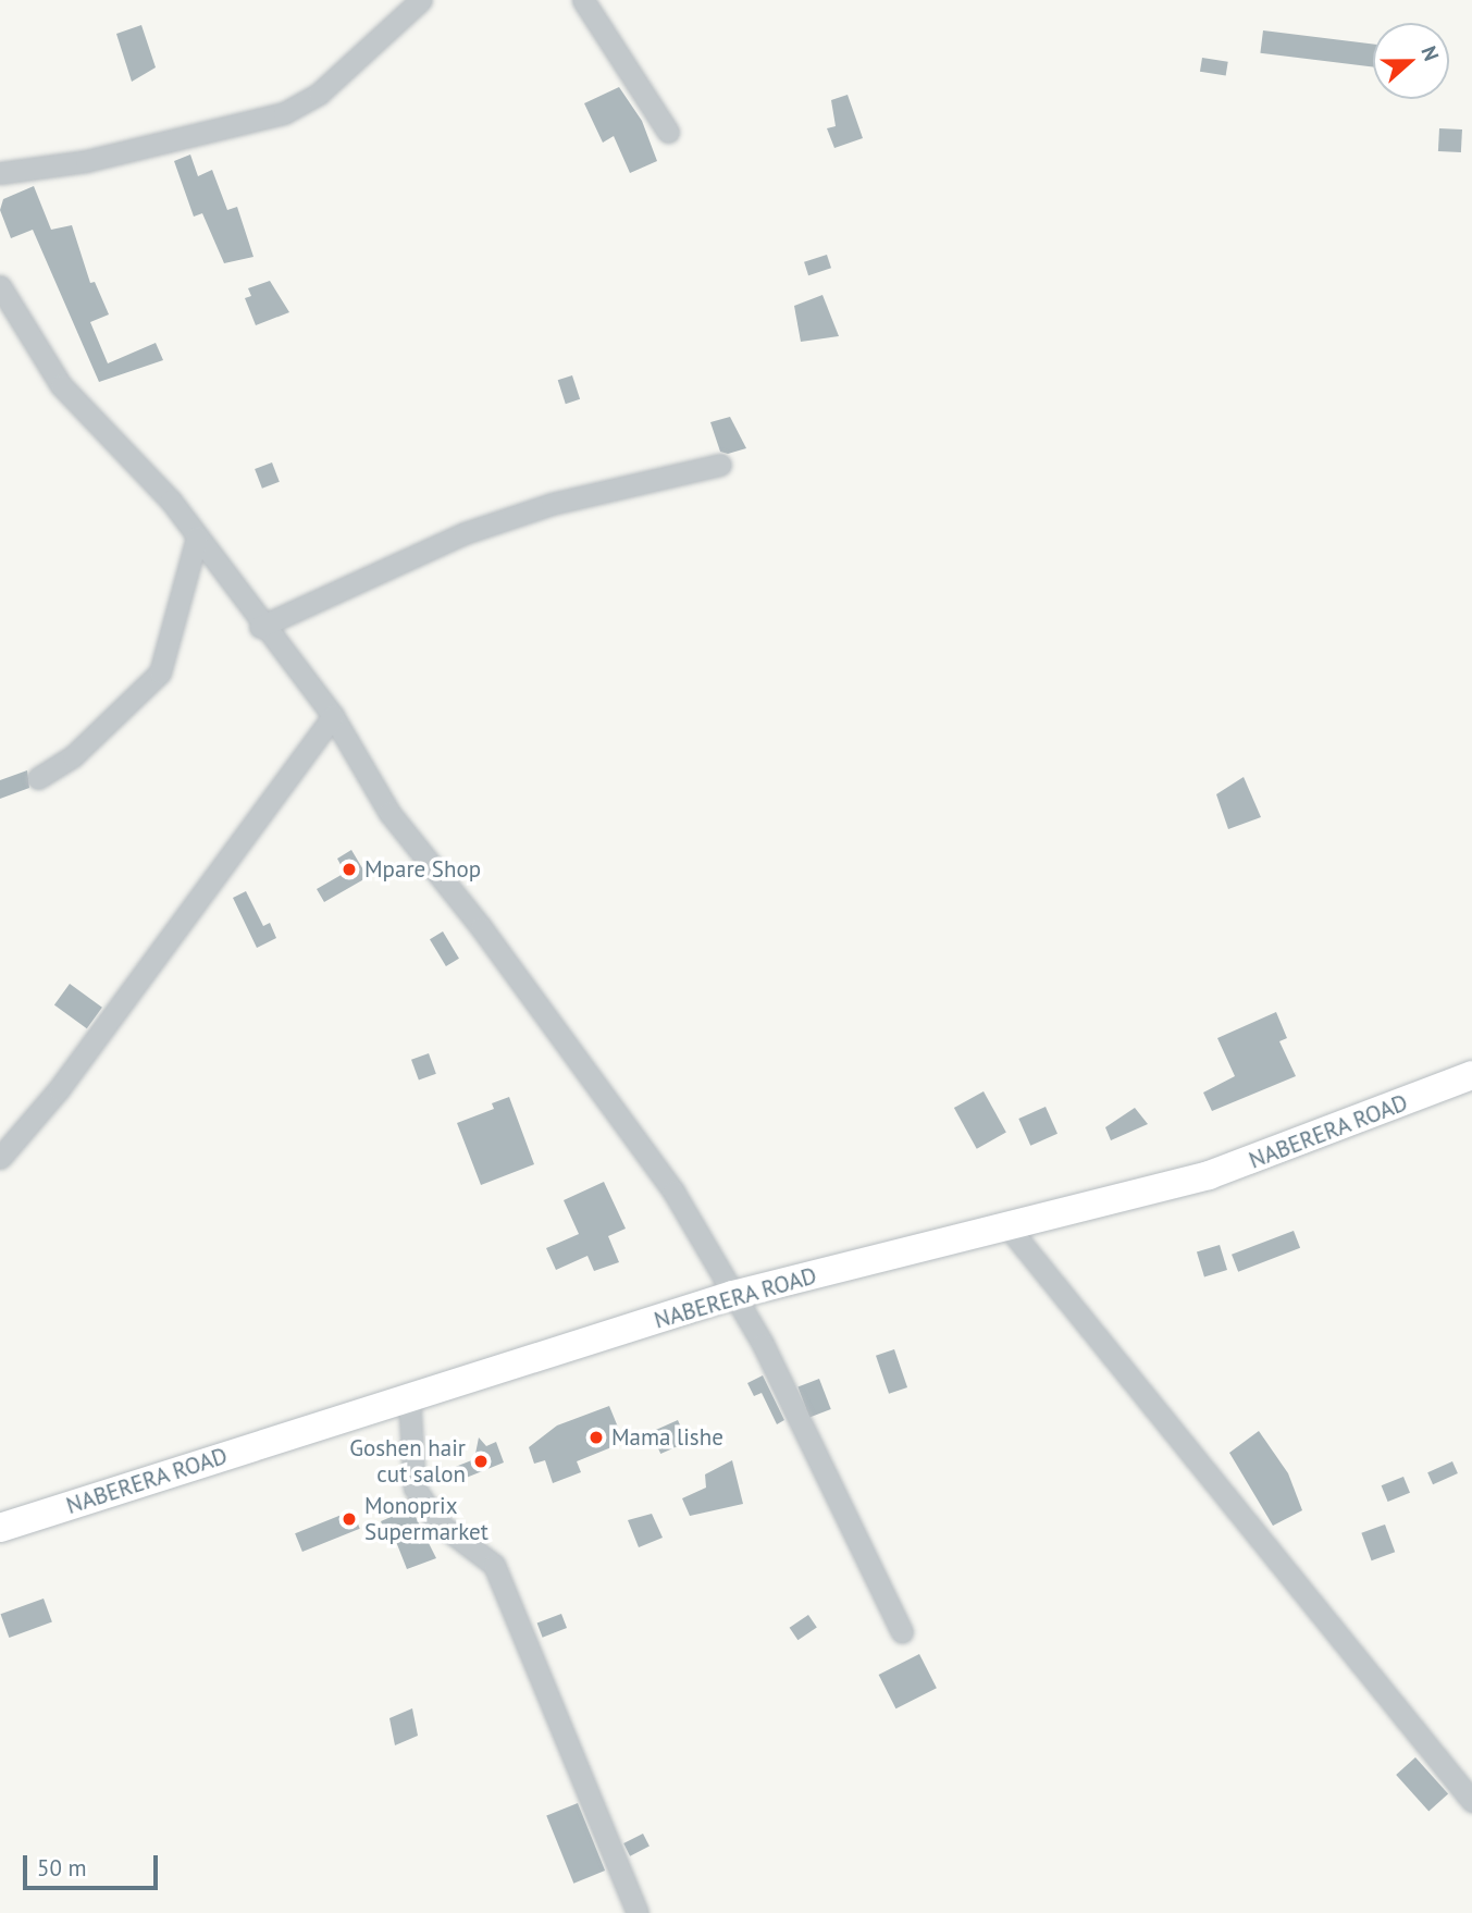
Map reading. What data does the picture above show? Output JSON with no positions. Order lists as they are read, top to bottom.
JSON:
{
  "streets": {
    "street": ["NABERERA ROAD"]
  },
  "places": [
    "Mpare Shop",
    "Mama lishe",
    "Goshen hair cut salon",
    "Monoprix Supermarket"
  ],
  "scale_bar": "50 m",
  "north": "right"
}
